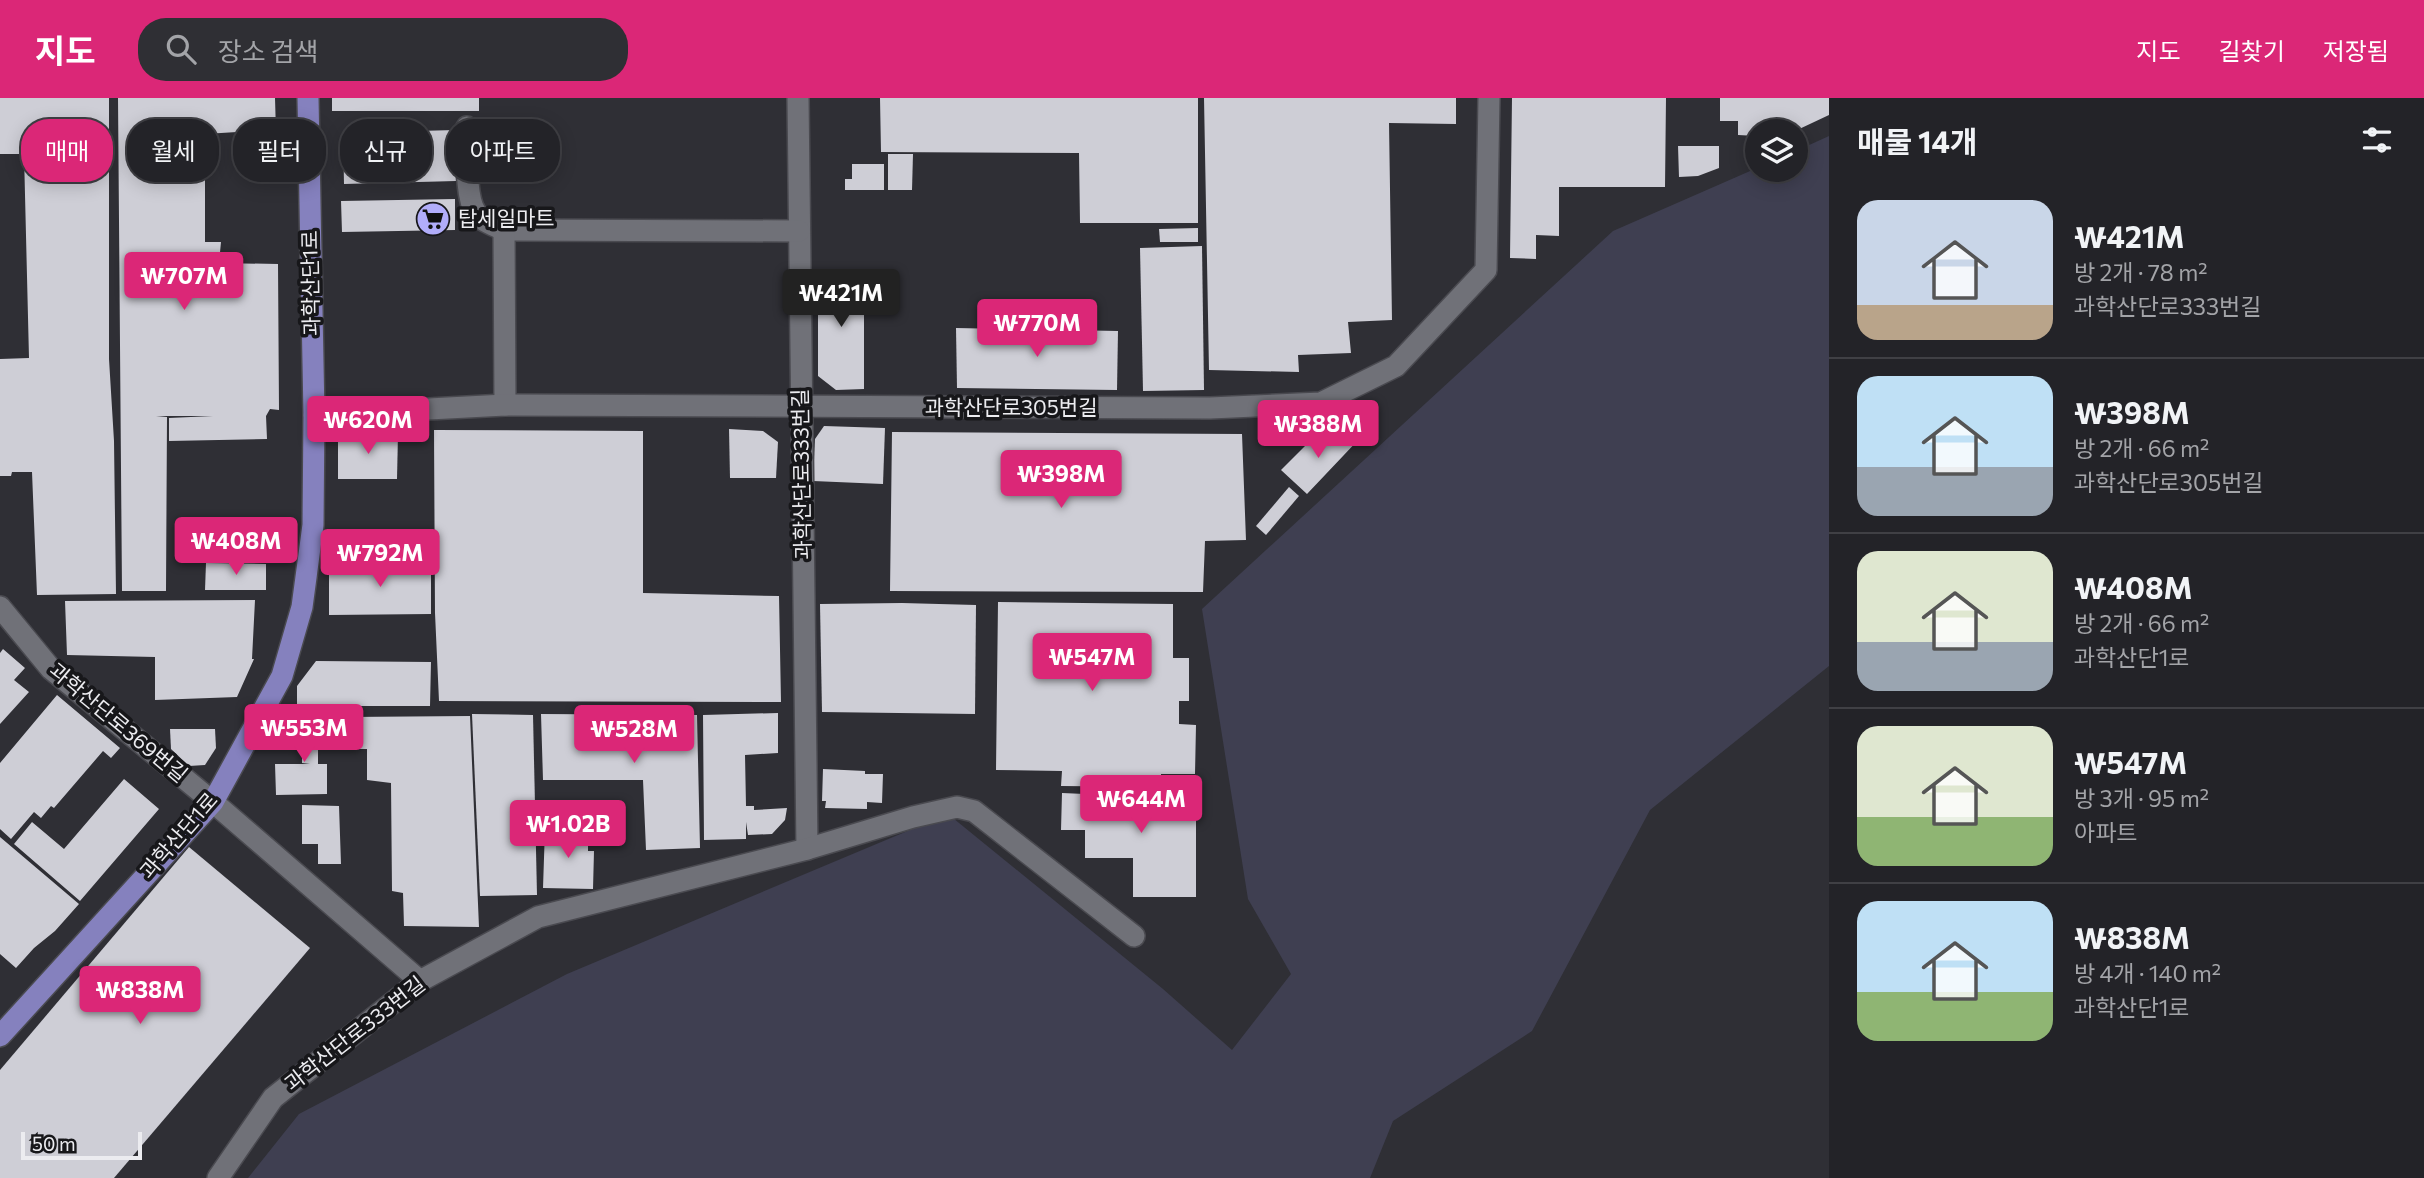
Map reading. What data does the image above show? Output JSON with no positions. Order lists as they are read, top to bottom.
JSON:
{
  "streets": {
    "main road": ["과학산단1로"],
    "street": ["과학산단로305번길", "과학산단로333번길", "과학산단로369번길"]
  },
  "crossings": [
    ["과학산단1로", "과학산단로305번길"],
    ["과학산단1로", "과학산단로369번길"],
    ["과학산단로305번길", "과학산단로333번길"],
    ["과학산단로333번길", "과학산단로369번길"]
  ],
  "places": {
    "supermarket": ["탑세일마트"]
  },
  "scale_bar": "50 m",
  "page": {
    "header": "지도",
    "search": "장소 검색",
    "nav": ["지도", "길찾기", "저장됨"],
    "heading": "매물 14개",
    "chip": [
      "매매",
      "월세",
      "필터",
      "신규",
      "아파트"
    ],
    "list": [
      {
        "name": "₩421M",
        "note": "방 2개 · 78 m² · 과학산단로333번길"
      },
      {
        "name": "₩398M",
        "note": "방 2개 · 66 m² · 과학산단로305번길"
      },
      {
        "name": "₩408M",
        "note": "방 2개 · 66 m² · 과학산단1로"
      },
      {
        "name": "₩547M",
        "note": "방 3개 · 95 m² · 아파트"
      },
      {
        "name": "₩838M",
        "note": "방 4개 · 140 m² · 과학산단1로"
      }
    ],
    "price": [
      "₩707M",
      "₩421M",
      "₩770M",
      "₩620M",
      "₩388M",
      "₩398M",
      "₩408M",
      "₩792M",
      "₩547M",
      "₩553M",
      "₩528M",
      "₩644M",
      "₩1.02B",
      "₩838M"
    ],
    "scale": "50 m"
  }
}
